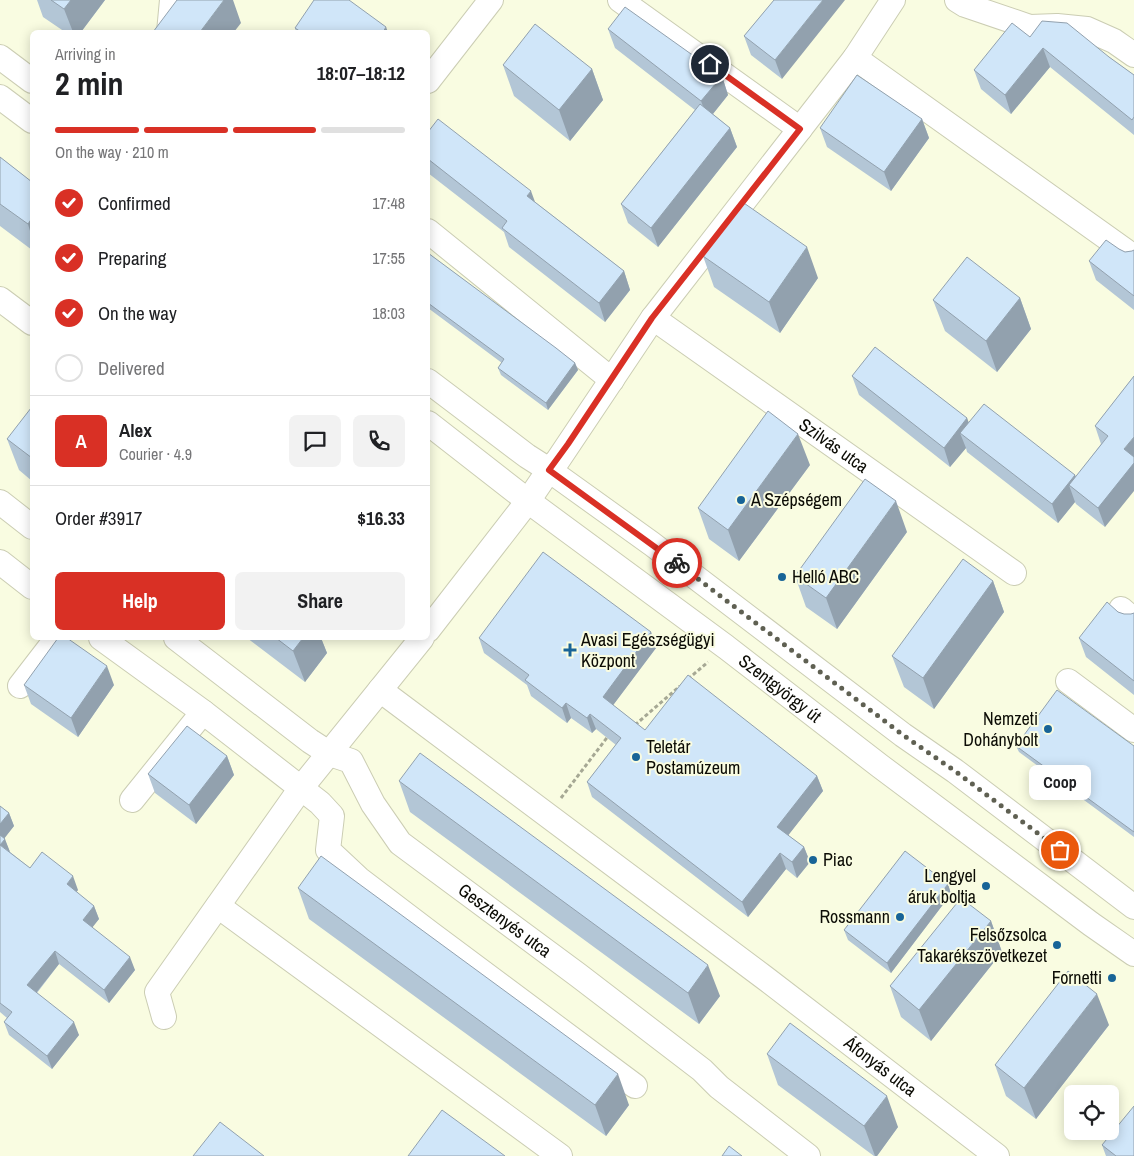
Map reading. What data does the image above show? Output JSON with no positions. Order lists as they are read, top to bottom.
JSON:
{
  "streets": {
    "street": [
      "Szilvás utca",
      "Szentgyörgy út",
      "Gesztenyés utca",
      "Áfonyás utca"
    ]
  },
  "places": {
    "other": [
      "A Szépségem",
      "Helló ABC",
      "Nemzeti Dohánybolt",
      "Teletár Postamúzeum",
      "Coop",
      "Piac",
      "Lengyel áruk boltja",
      "Rossmann",
      "Felsőzsolca Takarékszövetkezet",
      "Fornetti"
    ],
    "health": ["Avasi Egészségügyi Központ"]
  },
  "page": {
    "heading": ["2 min", "Arriving in", "18:07–18:12"],
    "panel": [
      "Alex",
      "Courier · 4.9",
      "Order #3917",
      "$16.33"
    ],
    "bar": "On the way · 210 m",
    "list": [
      ["Confirmed", "17:48"],
      ["Preparing", "17:55"],
      ["On the way", "18:03"],
      "Delivered"
    ],
    "round": "A",
    "buttons": ["Help", "Share"],
    "bubble": "Coop"
  }
}
